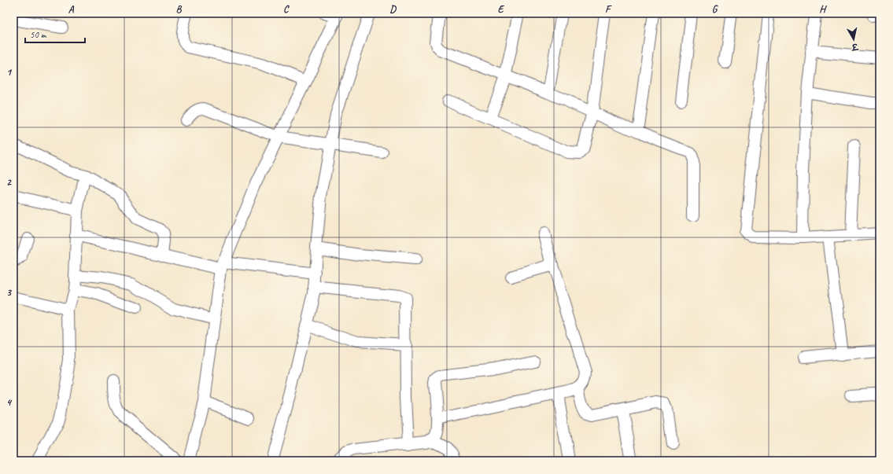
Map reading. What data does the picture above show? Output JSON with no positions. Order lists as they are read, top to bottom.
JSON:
{
  "scale_bar": "50 m",
  "north": "bottom",
  "grid": {
    "columns": [
      "A",
      "B",
      "C",
      "D",
      "E",
      "F",
      "G",
      "H"
    ],
    "rows": [
      "1",
      "2",
      "3",
      "4"
    ]
  }
}
